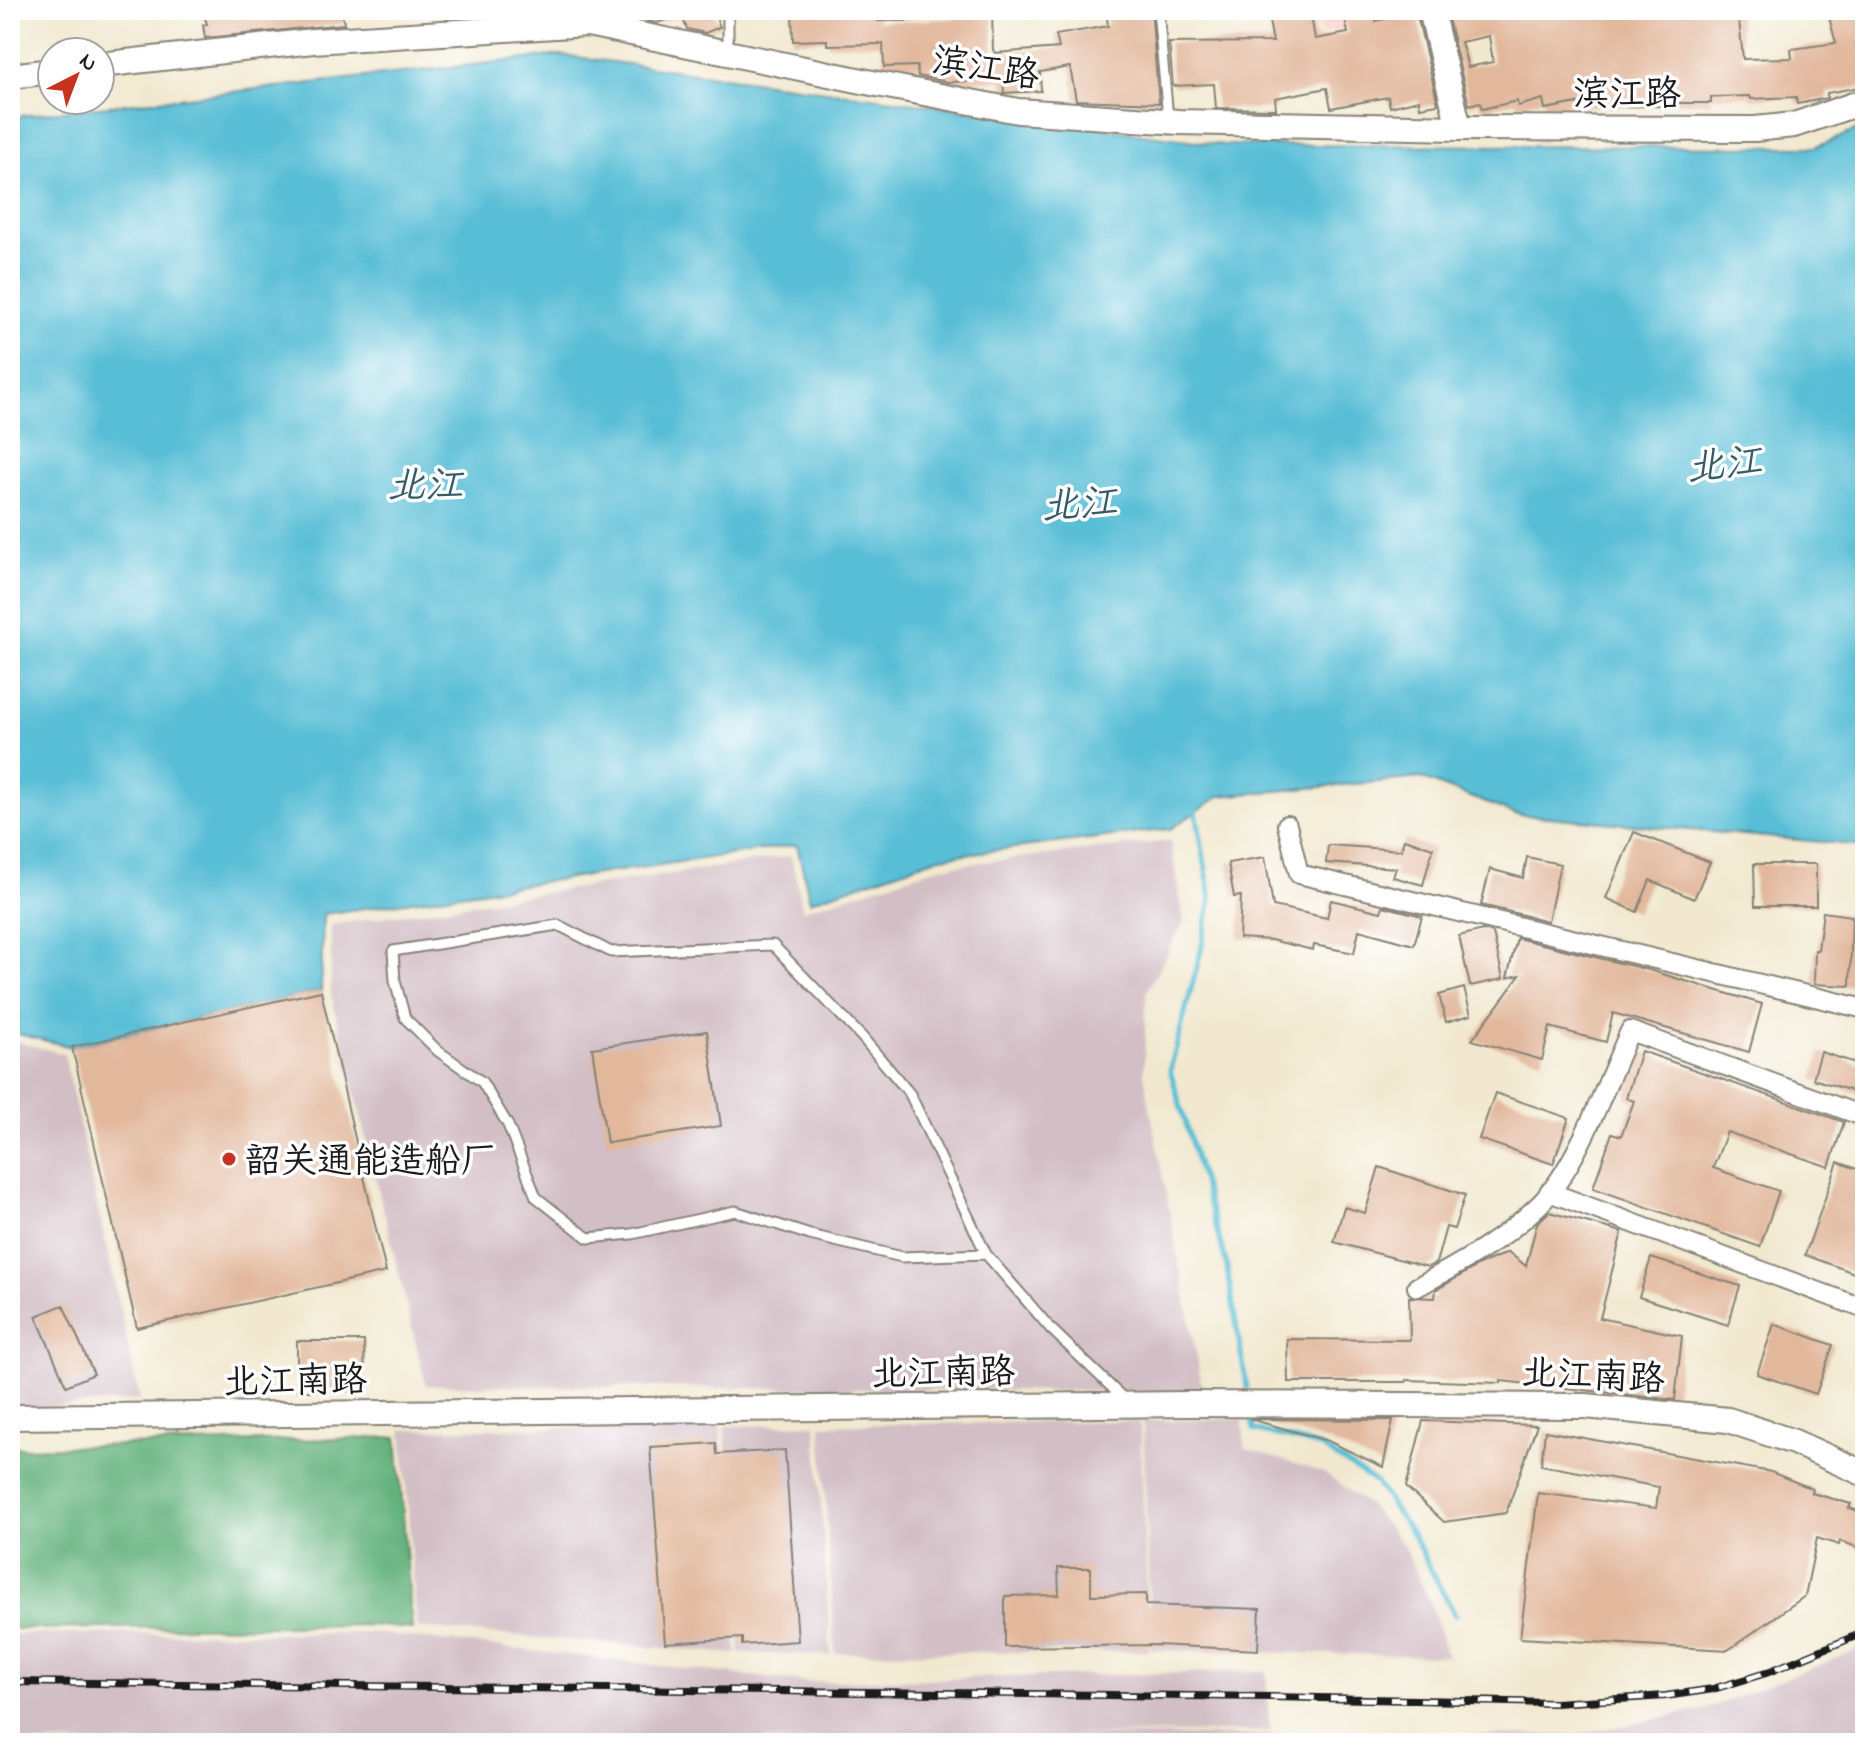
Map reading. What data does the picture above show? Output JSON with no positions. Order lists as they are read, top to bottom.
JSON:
{
  "streets": {
    "street": ["滨江路", "北江南路"]
  },
  "water": ["北江"],
  "places": ["韶关通能造船厂"],
  "north": "top right"
}
